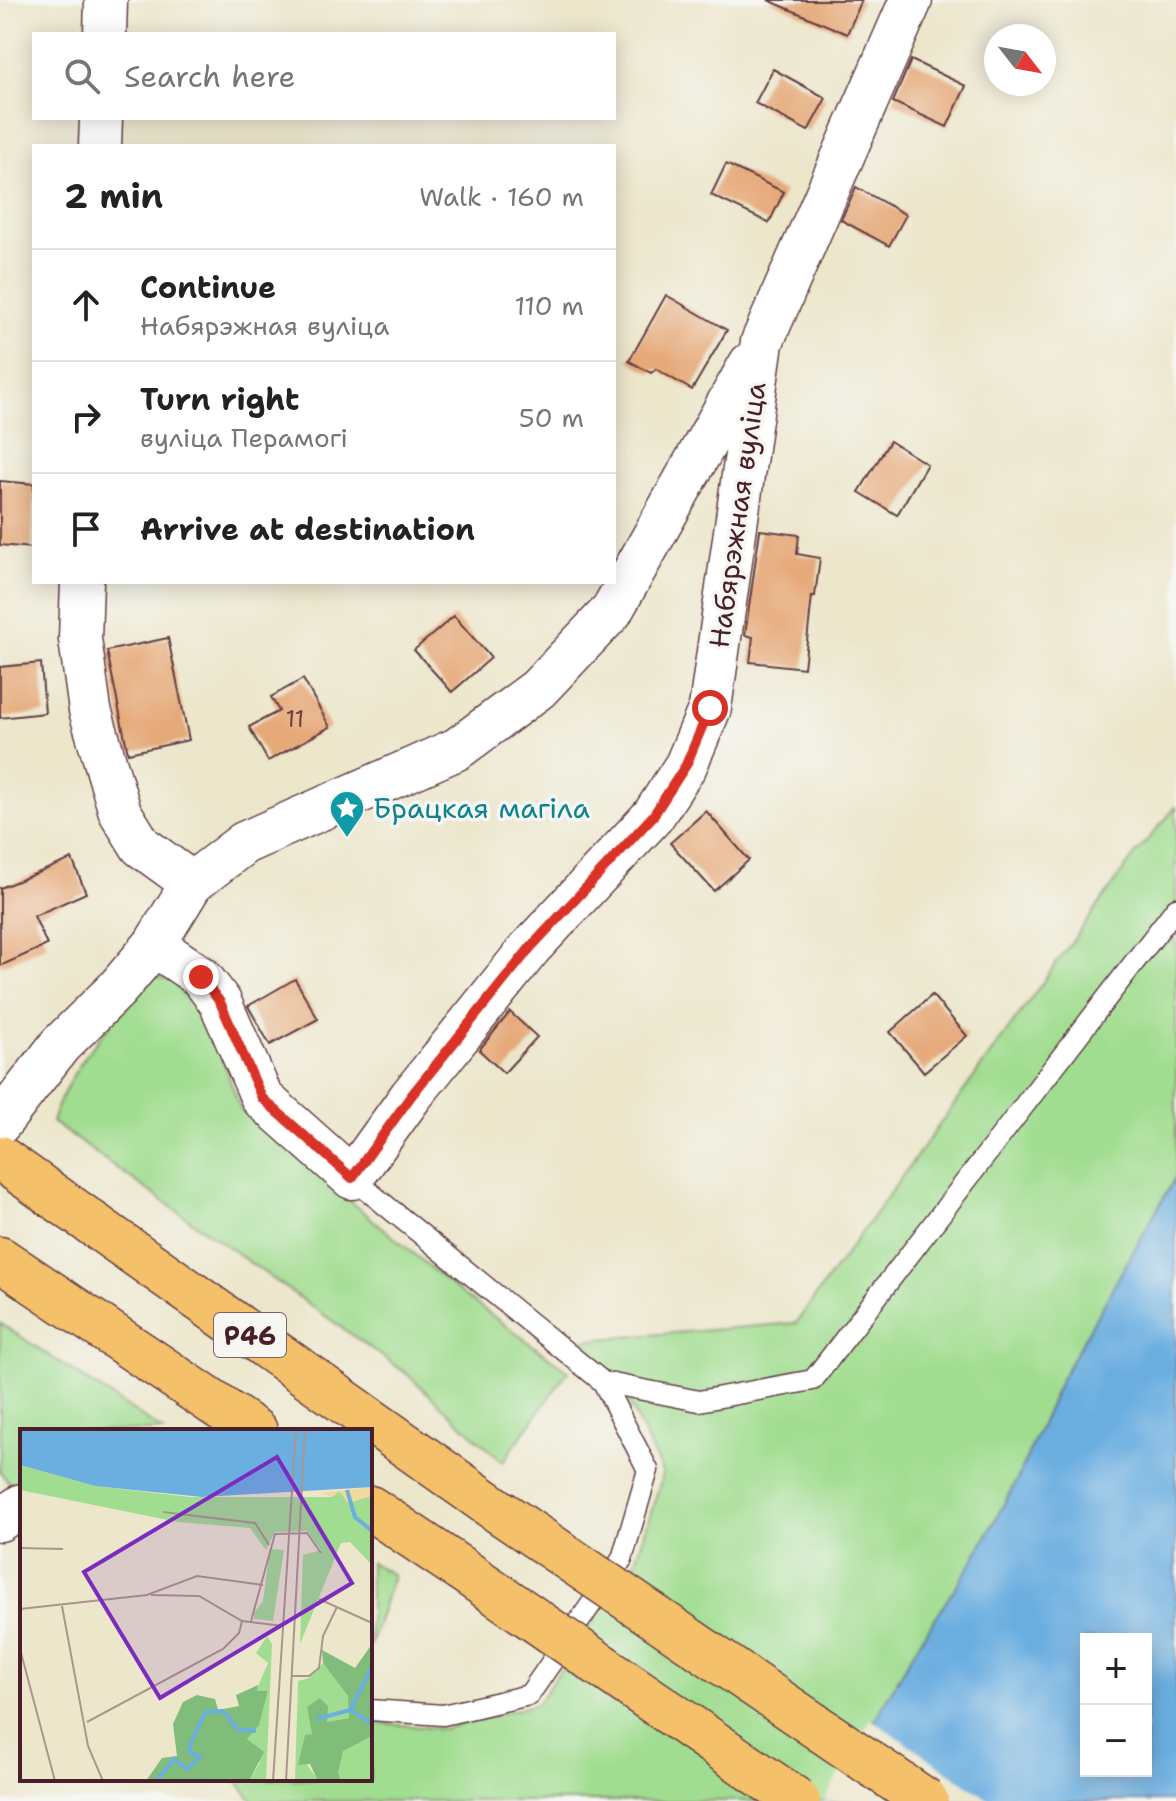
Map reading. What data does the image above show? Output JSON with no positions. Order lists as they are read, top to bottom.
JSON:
{
  "streets": {
    "main road": ["Р46"],
    "street": ["Набярэжная вуліца"]
  },
  "places": {
    "place": ["Брацкая магіла"]
  },
  "house_numbers": ["11"],
  "north": "bottom right",
  "page": {
    "search": "Search here",
    "heading": ["2 min", "Walk · 160 m"],
    "list": [
      ["Continue", "Набярэжная вуліца", "110 m"],
      ["Turn right", "вуліца Перамогі", "50 m"],
      "Arrive at destination"
    ],
    "map_buttons": ["+", "−"]
  }
}
